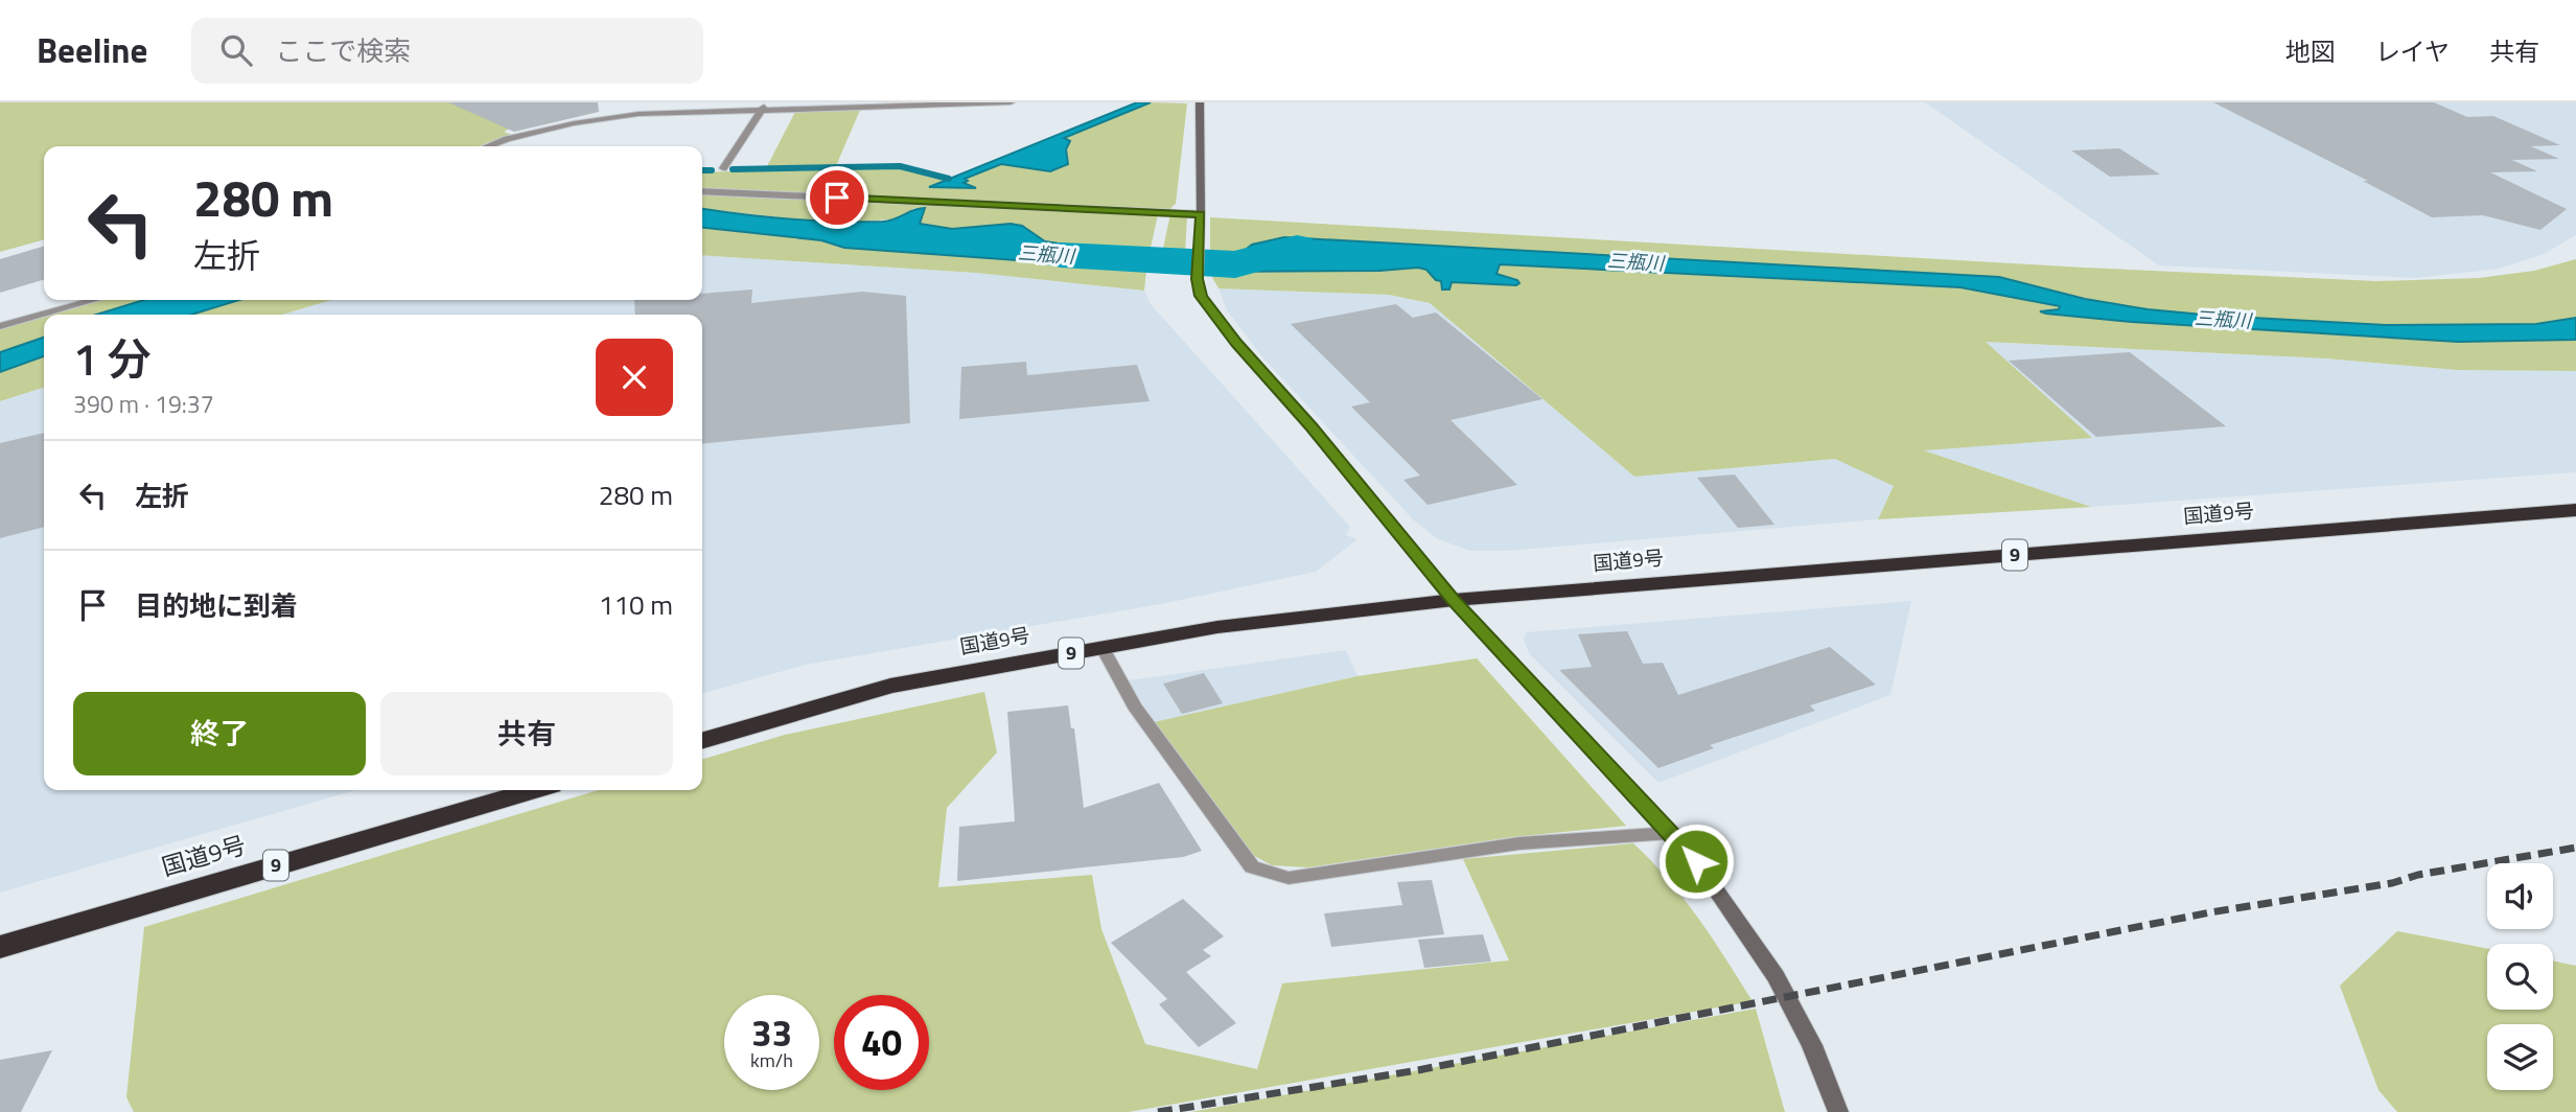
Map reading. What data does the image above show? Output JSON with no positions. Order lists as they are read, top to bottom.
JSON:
{
  "streets": {
    "highway": ["国道9号", "9"]
  },
  "water": ["三瓶川"],
  "page": {
    "header": "Beeline",
    "search": "ここで検索",
    "nav": ["地図", "レイヤ", "共有"],
    "turn": ["280 m", "左折"],
    "heading": ["1 分", "390 m · 19:37"],
    "list": [
      {
        "name": "左折",
        "value": "280 m"
      },
      {
        "name": "目的地に到着",
        "value": "110 m"
      }
    ],
    "buttons": ["終了", "共有"],
    "speed": "33 km/h",
    "limit": "40"
  }
}
